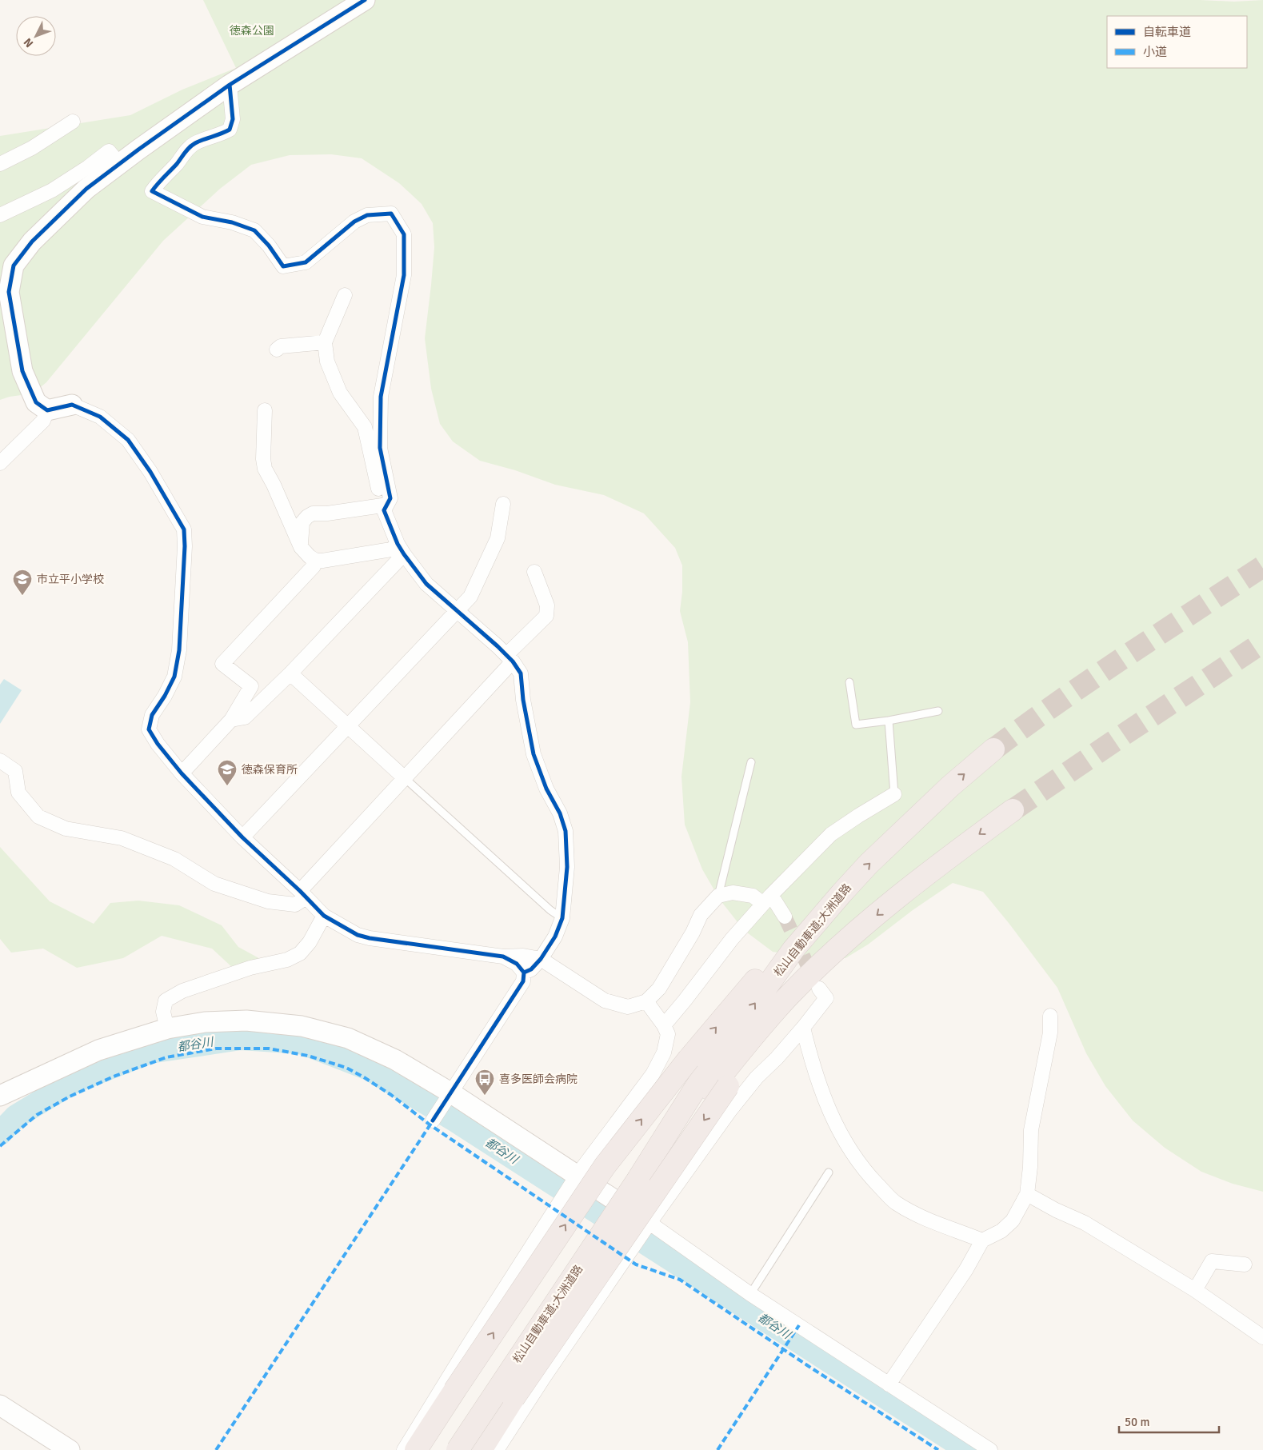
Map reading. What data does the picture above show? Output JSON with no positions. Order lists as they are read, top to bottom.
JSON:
{
  "streets": {
    "highway": ["松山自動車道;大洲道路"]
  },
  "water": ["都谷川"],
  "parks": ["徳森公園"],
  "places": {
    "school or university": ["市立平小学校", "徳森保育所"],
    "bus stop": ["喜多医師会病院"]
  },
  "legend": ["自転車道", "小道"],
  "scale_bar": "50 m",
  "north": "bottom left"
}
